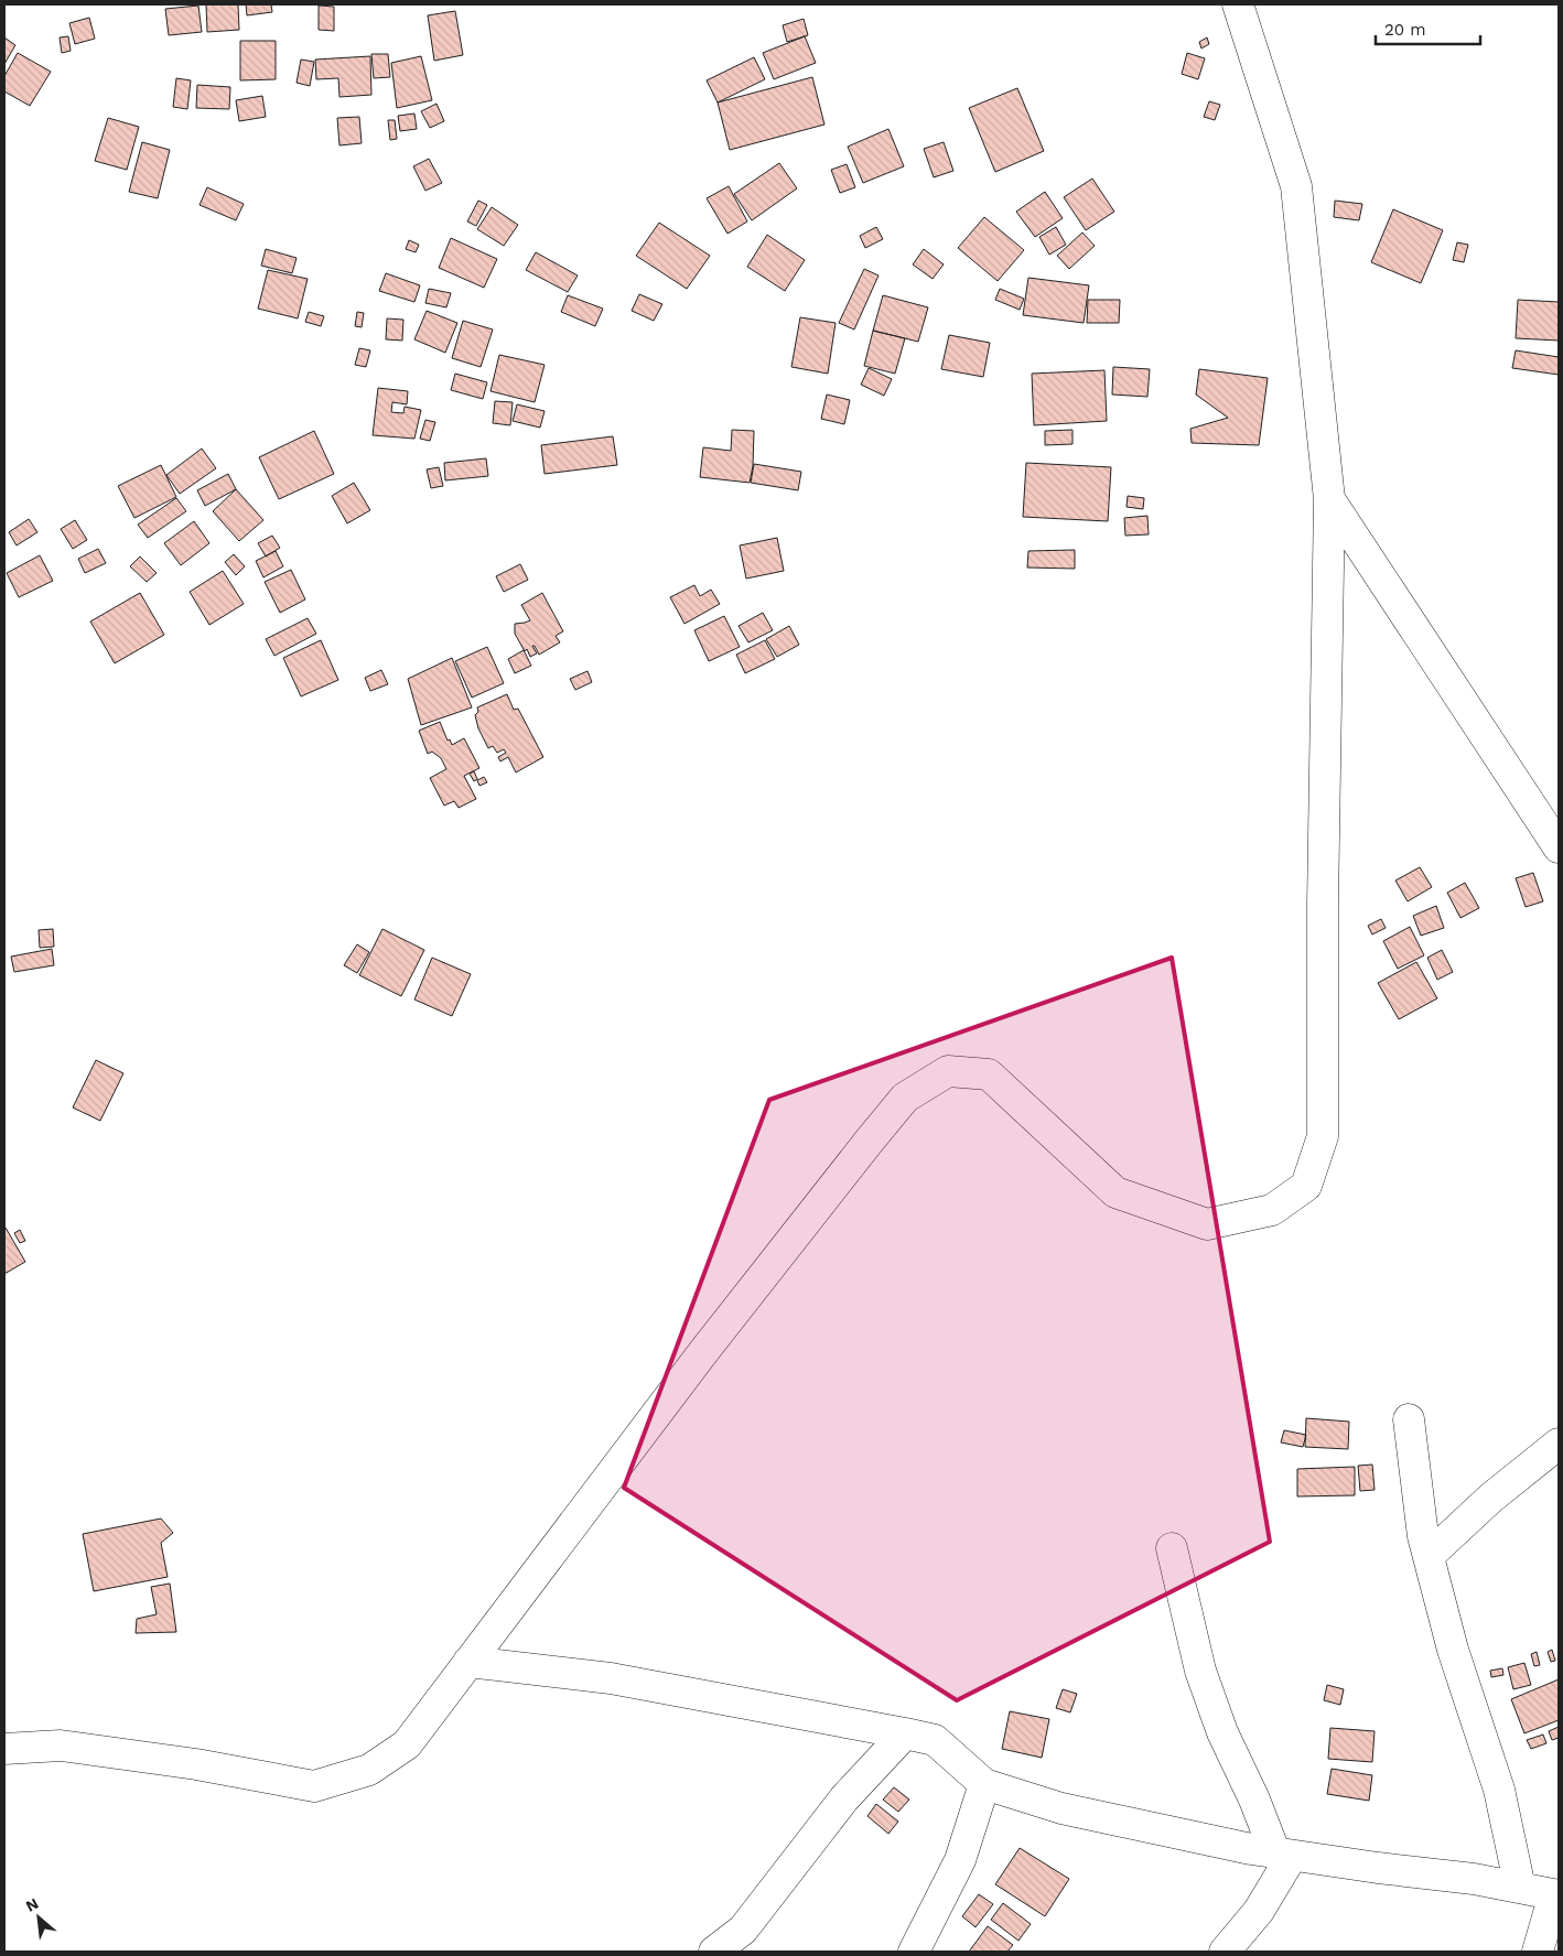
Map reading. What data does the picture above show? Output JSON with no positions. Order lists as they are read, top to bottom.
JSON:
{
  "scale_bar": "20 m",
  "north": "top left"
}
